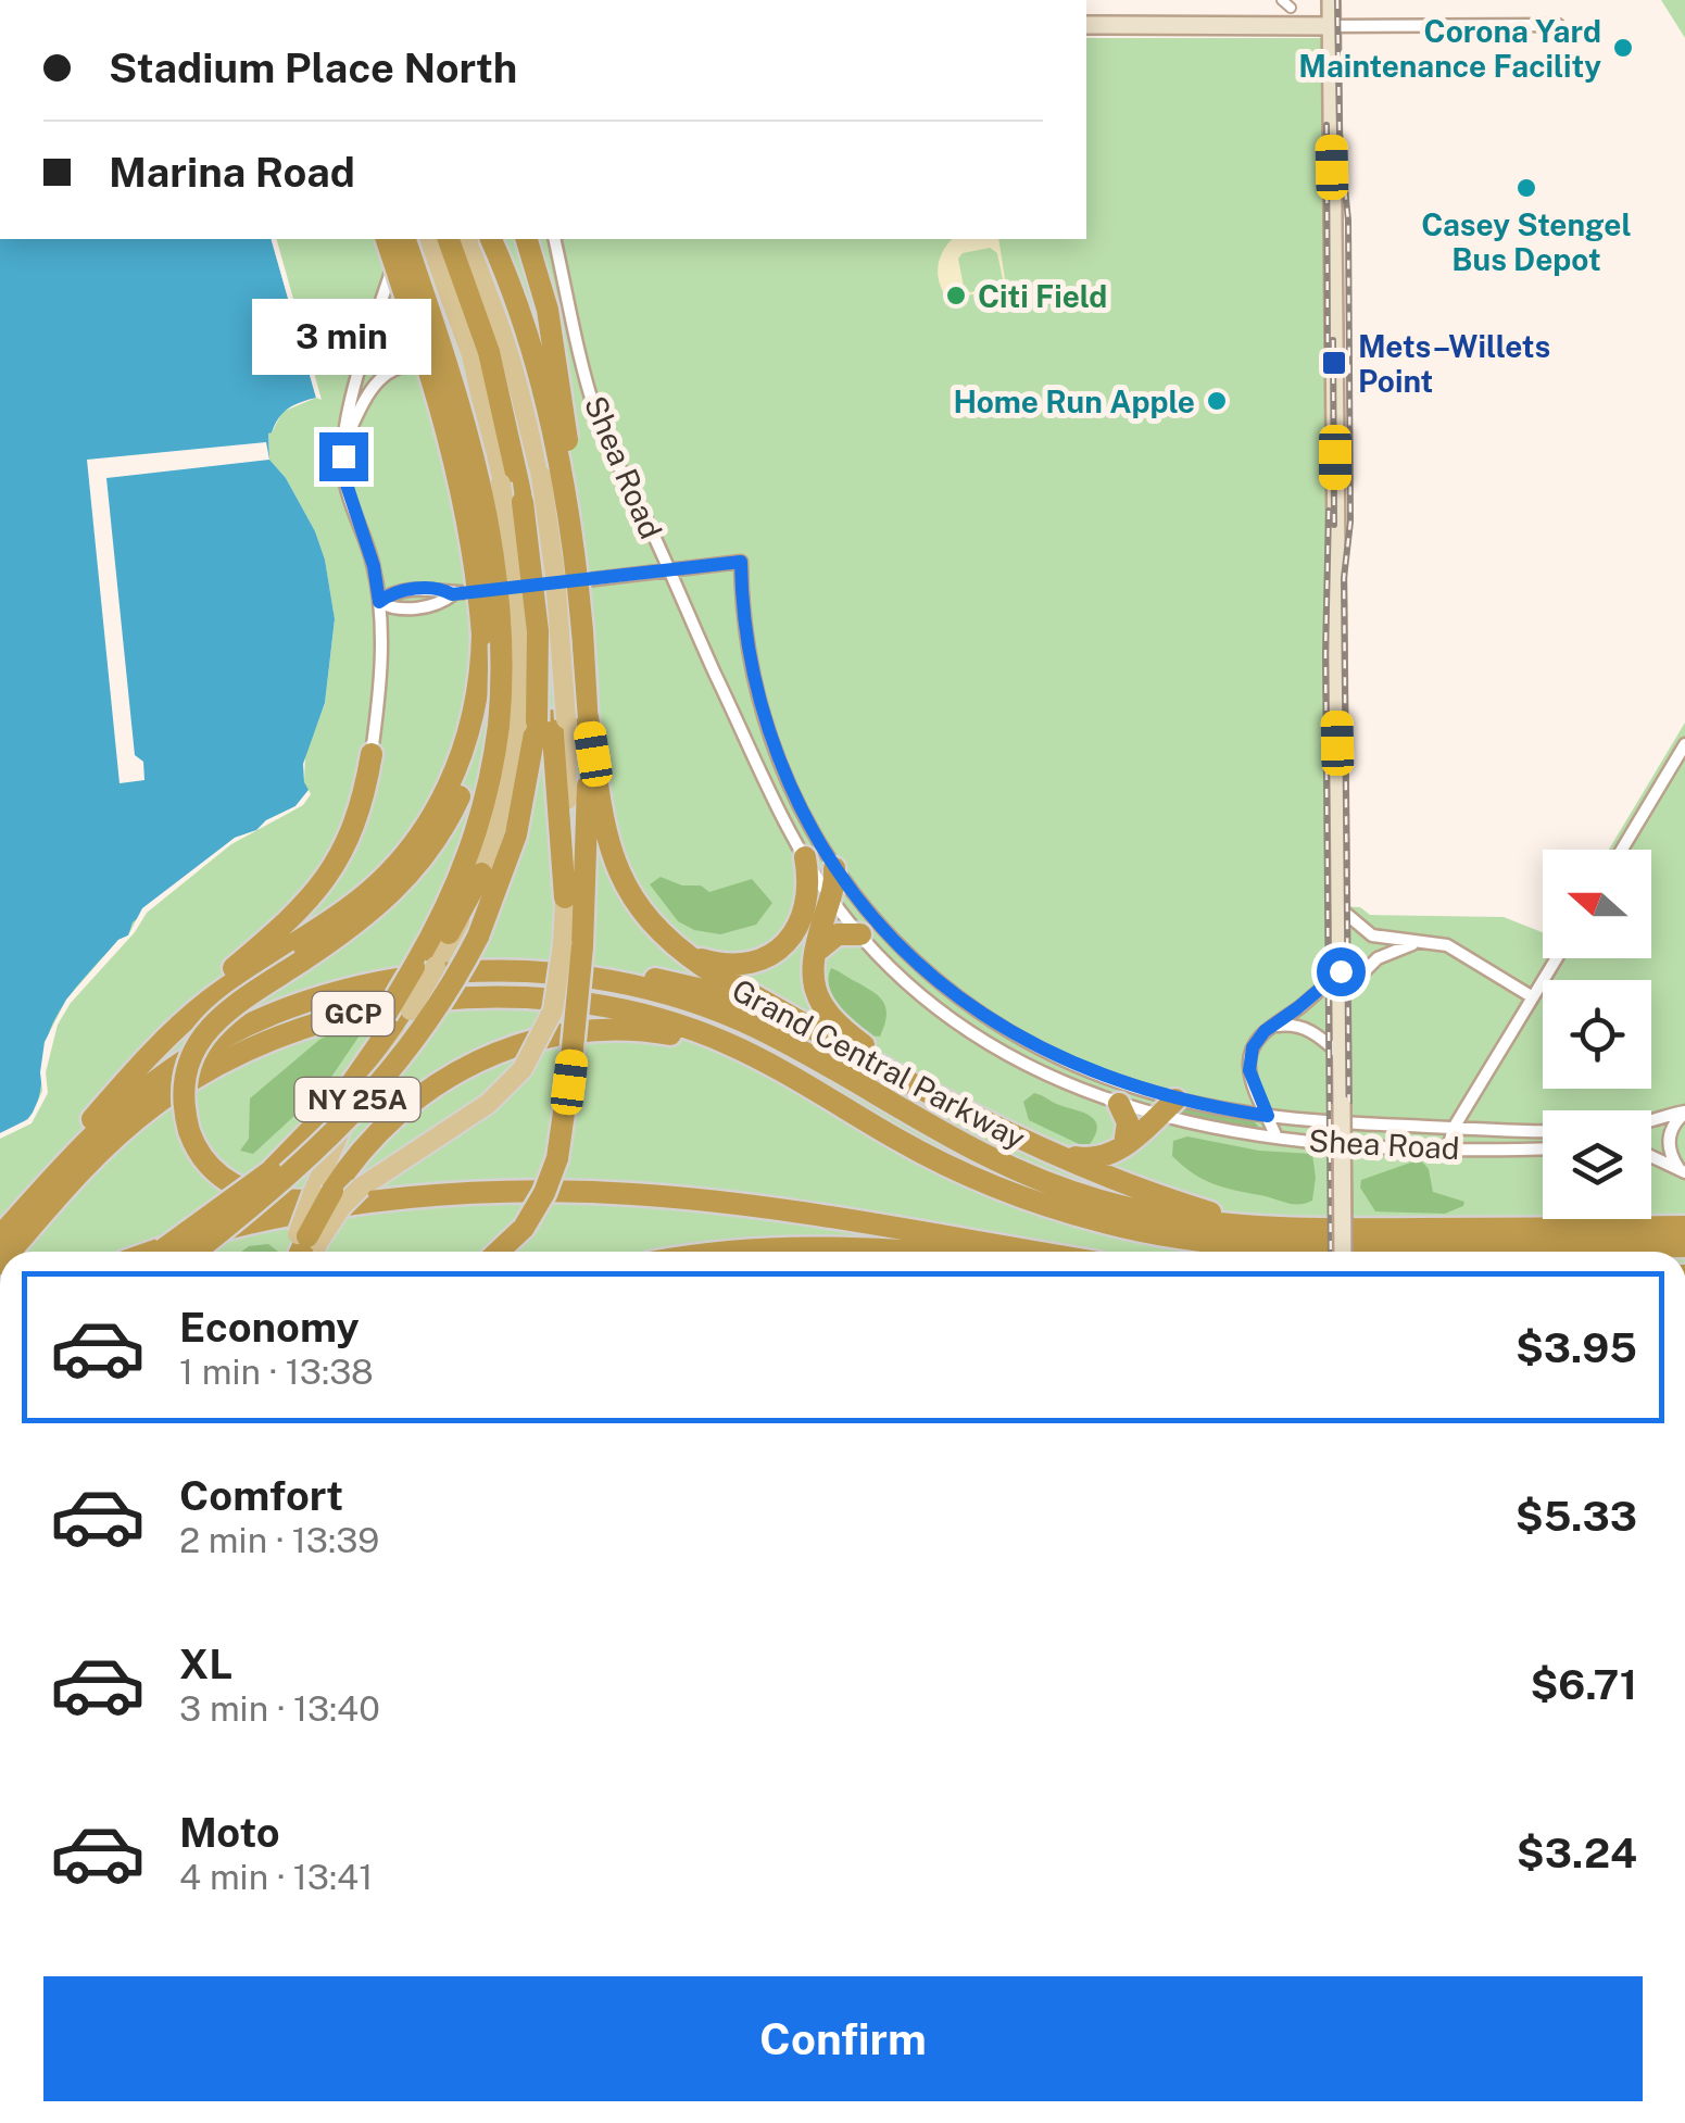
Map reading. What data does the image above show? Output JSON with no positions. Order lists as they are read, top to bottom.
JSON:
{
  "streets": {
    "highway": ["GCP", "Grand Central Parkway"],
    "main road": ["NY 25A"],
    "street": ["Shea Road"]
  },
  "places": {
    "other": [
      "Corona Yard Maintenance Facility",
      "Casey Stengel Bus Depot",
      "Citi Field",
      "Home Run Apple"
    ],
    "transit": ["Mets–Willets Point"]
  },
  "north": "left",
  "page": {
    "banner": ["Stadium Place North", "Marina Road"],
    "bubble": "3 min",
    "list": [
      {
        "name": "Economy",
        "note": "1 min · 13:38",
        "value": "$3.95"
      },
      {
        "name": "Comfort",
        "note": "2 min · 13:39",
        "value": "$5.33"
      },
      {
        "name": "XL",
        "note": "3 min · 13:40",
        "value": "$6.71"
      },
      {
        "name": "Moto",
        "note": "4 min · 13:41",
        "value": "$3.24"
      }
    ],
    "buttons": "Confirm"
  }
}
